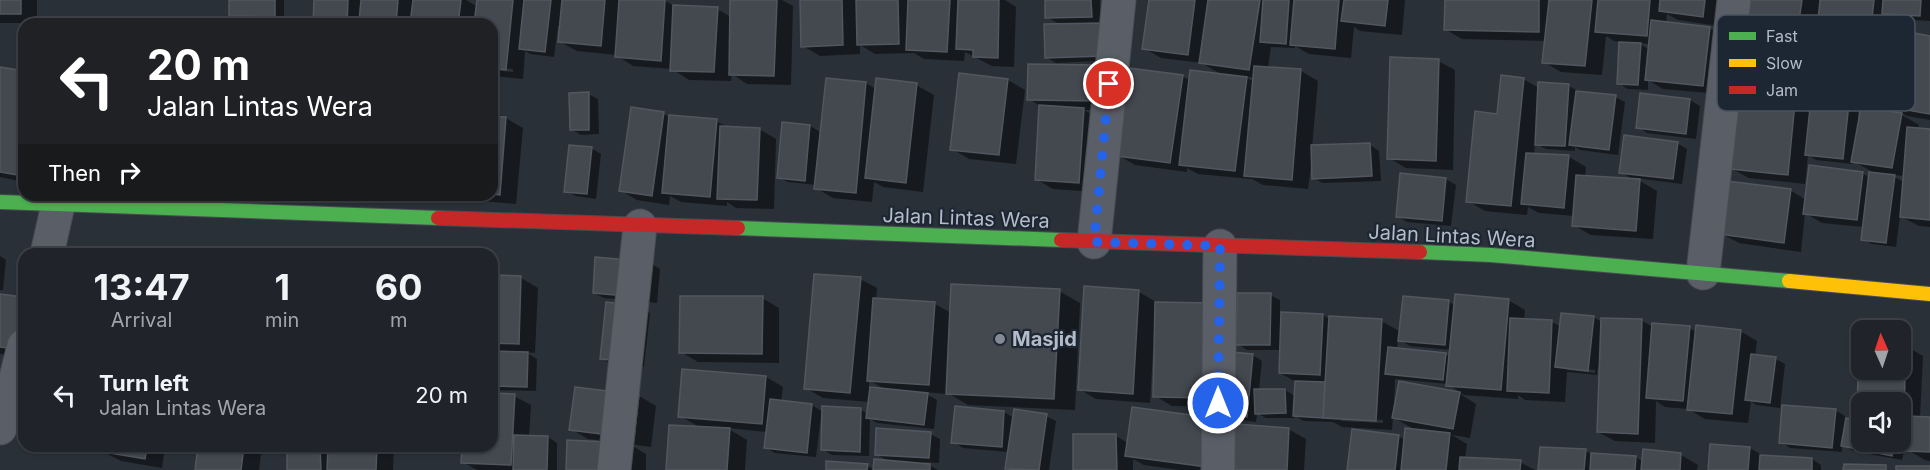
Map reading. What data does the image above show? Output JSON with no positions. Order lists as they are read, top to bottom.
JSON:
{
  "streets": {
    "main road": ["Jalan Lintas Wera"]
  },
  "places": ["Masjid"],
  "legend": ["Fast", "Slow", "Jam"],
  "north": "top",
  "page": {
    "turn": ["20 m", "Jalan Lintas Wera"],
    "then": "Then",
    "eta": [
      "13:47",
      "Arrival",
      "1",
      "min",
      "60",
      "m"
    ],
    "list": [
      {
        "name": "Turn left",
        "note": "Jalan Lintas Wera",
        "value": "20 m"
      }
    ]
  }
}
